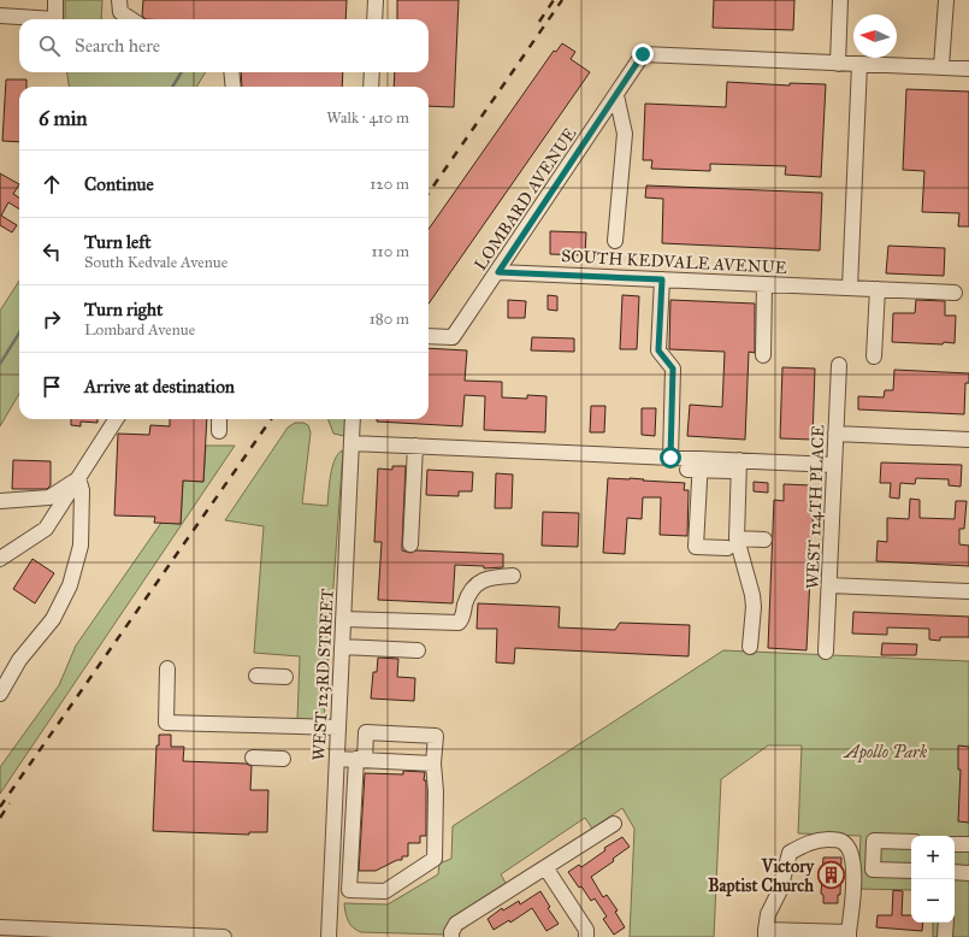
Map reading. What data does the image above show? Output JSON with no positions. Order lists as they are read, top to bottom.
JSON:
{
  "streets": {
    "street": [
      "LOMBARD AVENUE",
      "SOUTH KEDVALE AVENUE",
      "WEST 124TH PLACE",
      "WEST 123RD STREET"
    ]
  },
  "crossings": [
    ["LOMBARD AVENUE", "SOUTH KEDVALE AVENUE"]
  ],
  "parks": ["Apollo Park"],
  "places": {
    "building": ["Victory Baptist Church"]
  },
  "north": "left",
  "page": {
    "search": "Search here",
    "heading": ["6 min", "Walk · 410 m"],
    "list": [
      ["Continue", "120 m"],
      ["Turn left", "South Kedvale Avenue", "110 m"],
      ["Turn right", "Lombard Avenue", "180 m"],
      "Arrive at destination"
    ],
    "map_buttons": ["+", "−"]
  }
}
